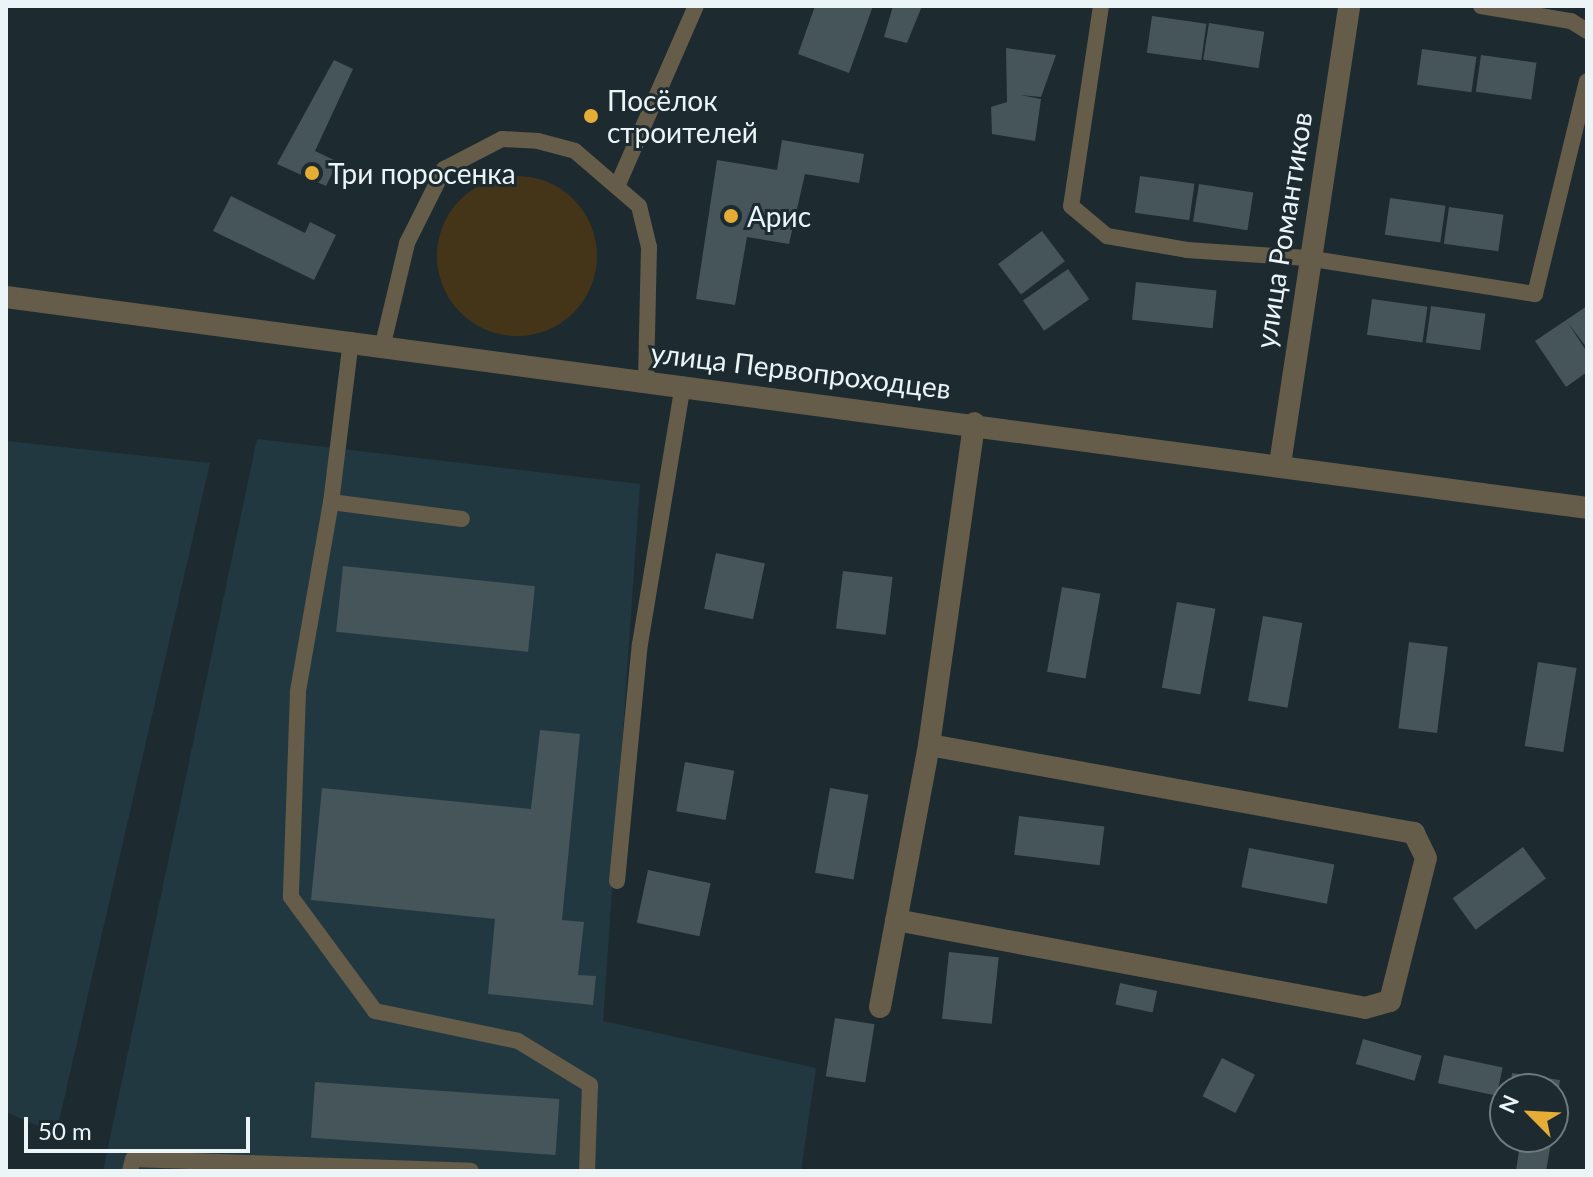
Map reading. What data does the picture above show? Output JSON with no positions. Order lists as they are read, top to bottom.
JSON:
{
  "streets": {
    "street": ["улица Романтиков", "улица Первопроходцев"]
  },
  "crossings": [
    ["улица Романтиков", "улица Первопроходцев"]
  ],
  "places": ["Посёлок строителей", "Три поросенка", "Арис"],
  "scale_bar": "50 m",
  "north": "top left"
}
